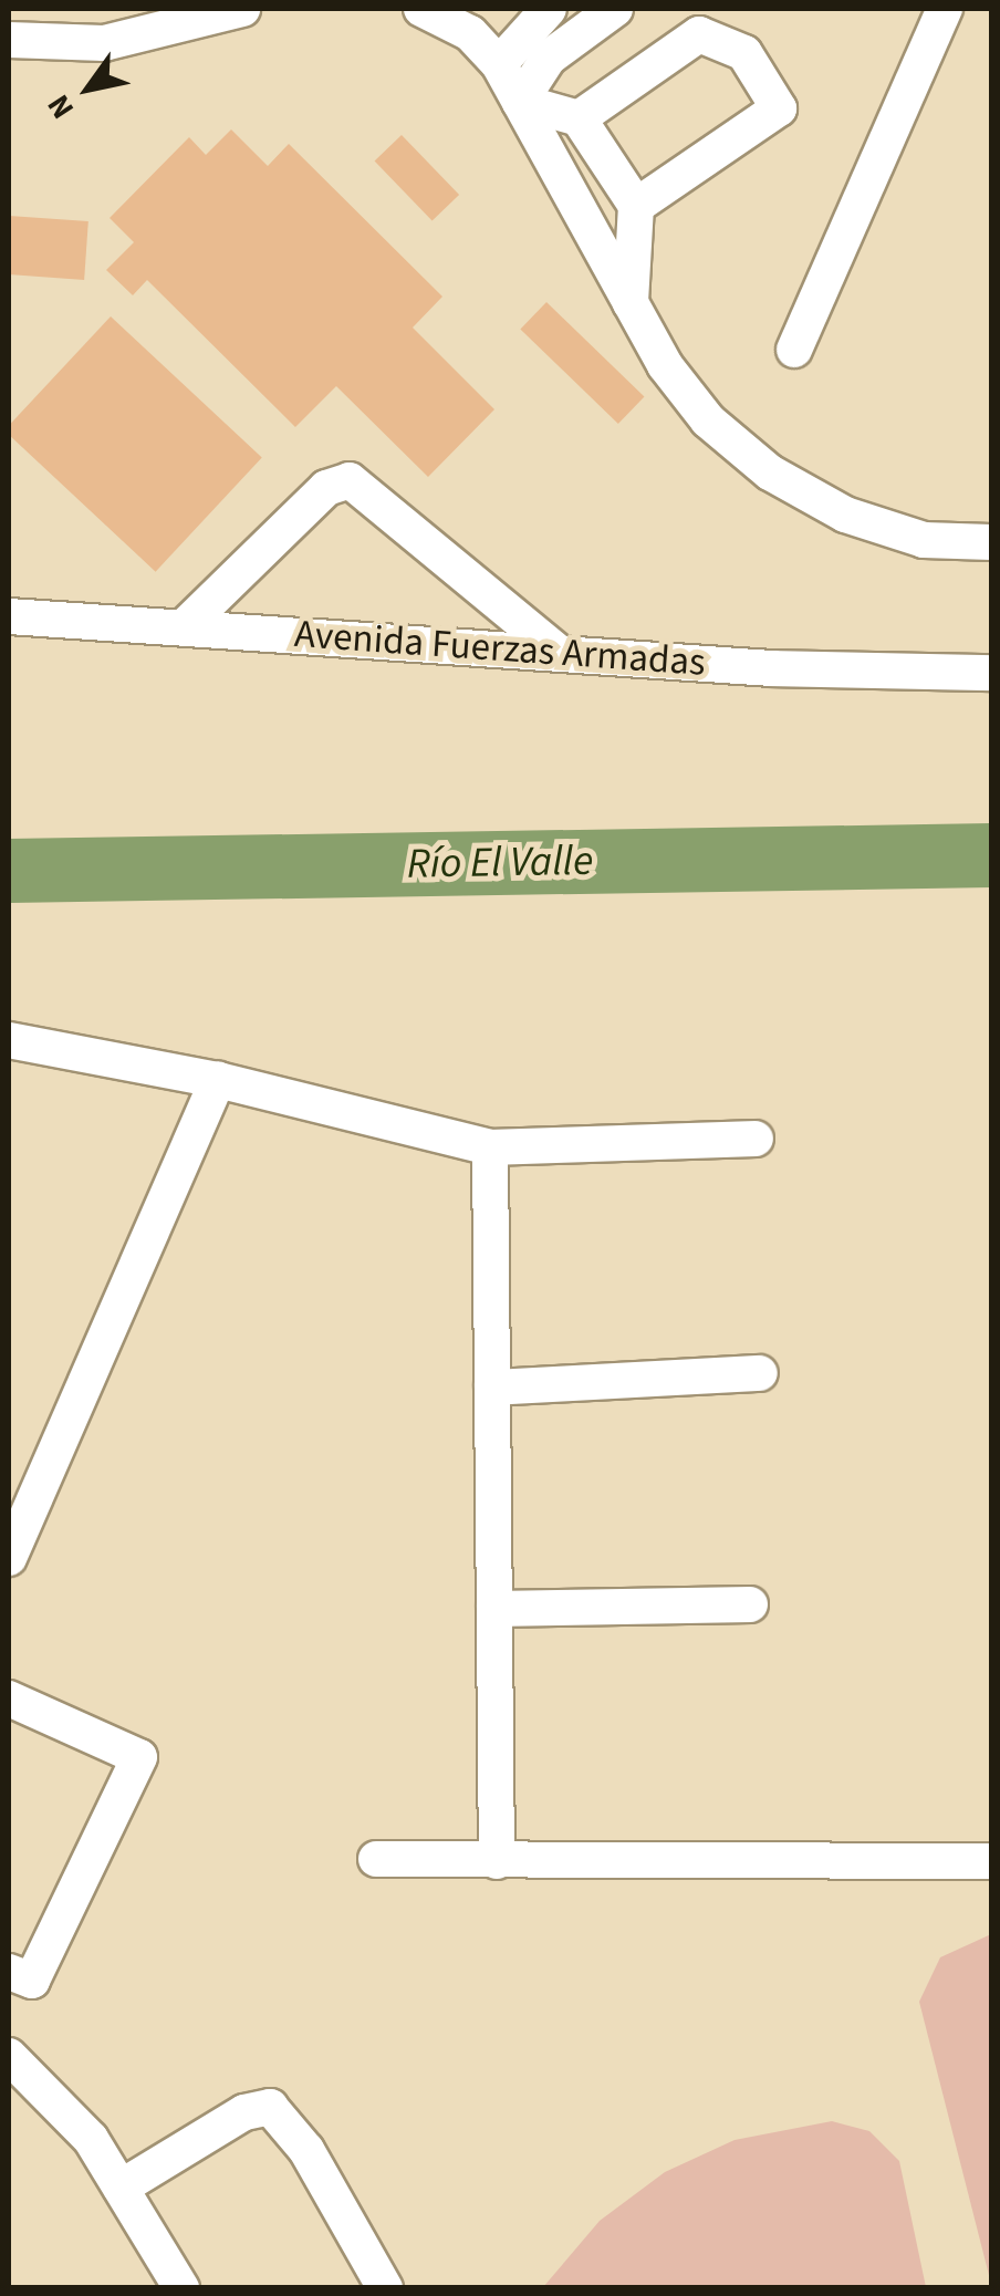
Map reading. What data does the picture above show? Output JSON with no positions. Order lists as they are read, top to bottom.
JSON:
{
  "streets": {
    "street": ["Avenida Fuerzas Armadas"]
  },
  "water": ["Río El Valle"],
  "north": "bottom left"
}
